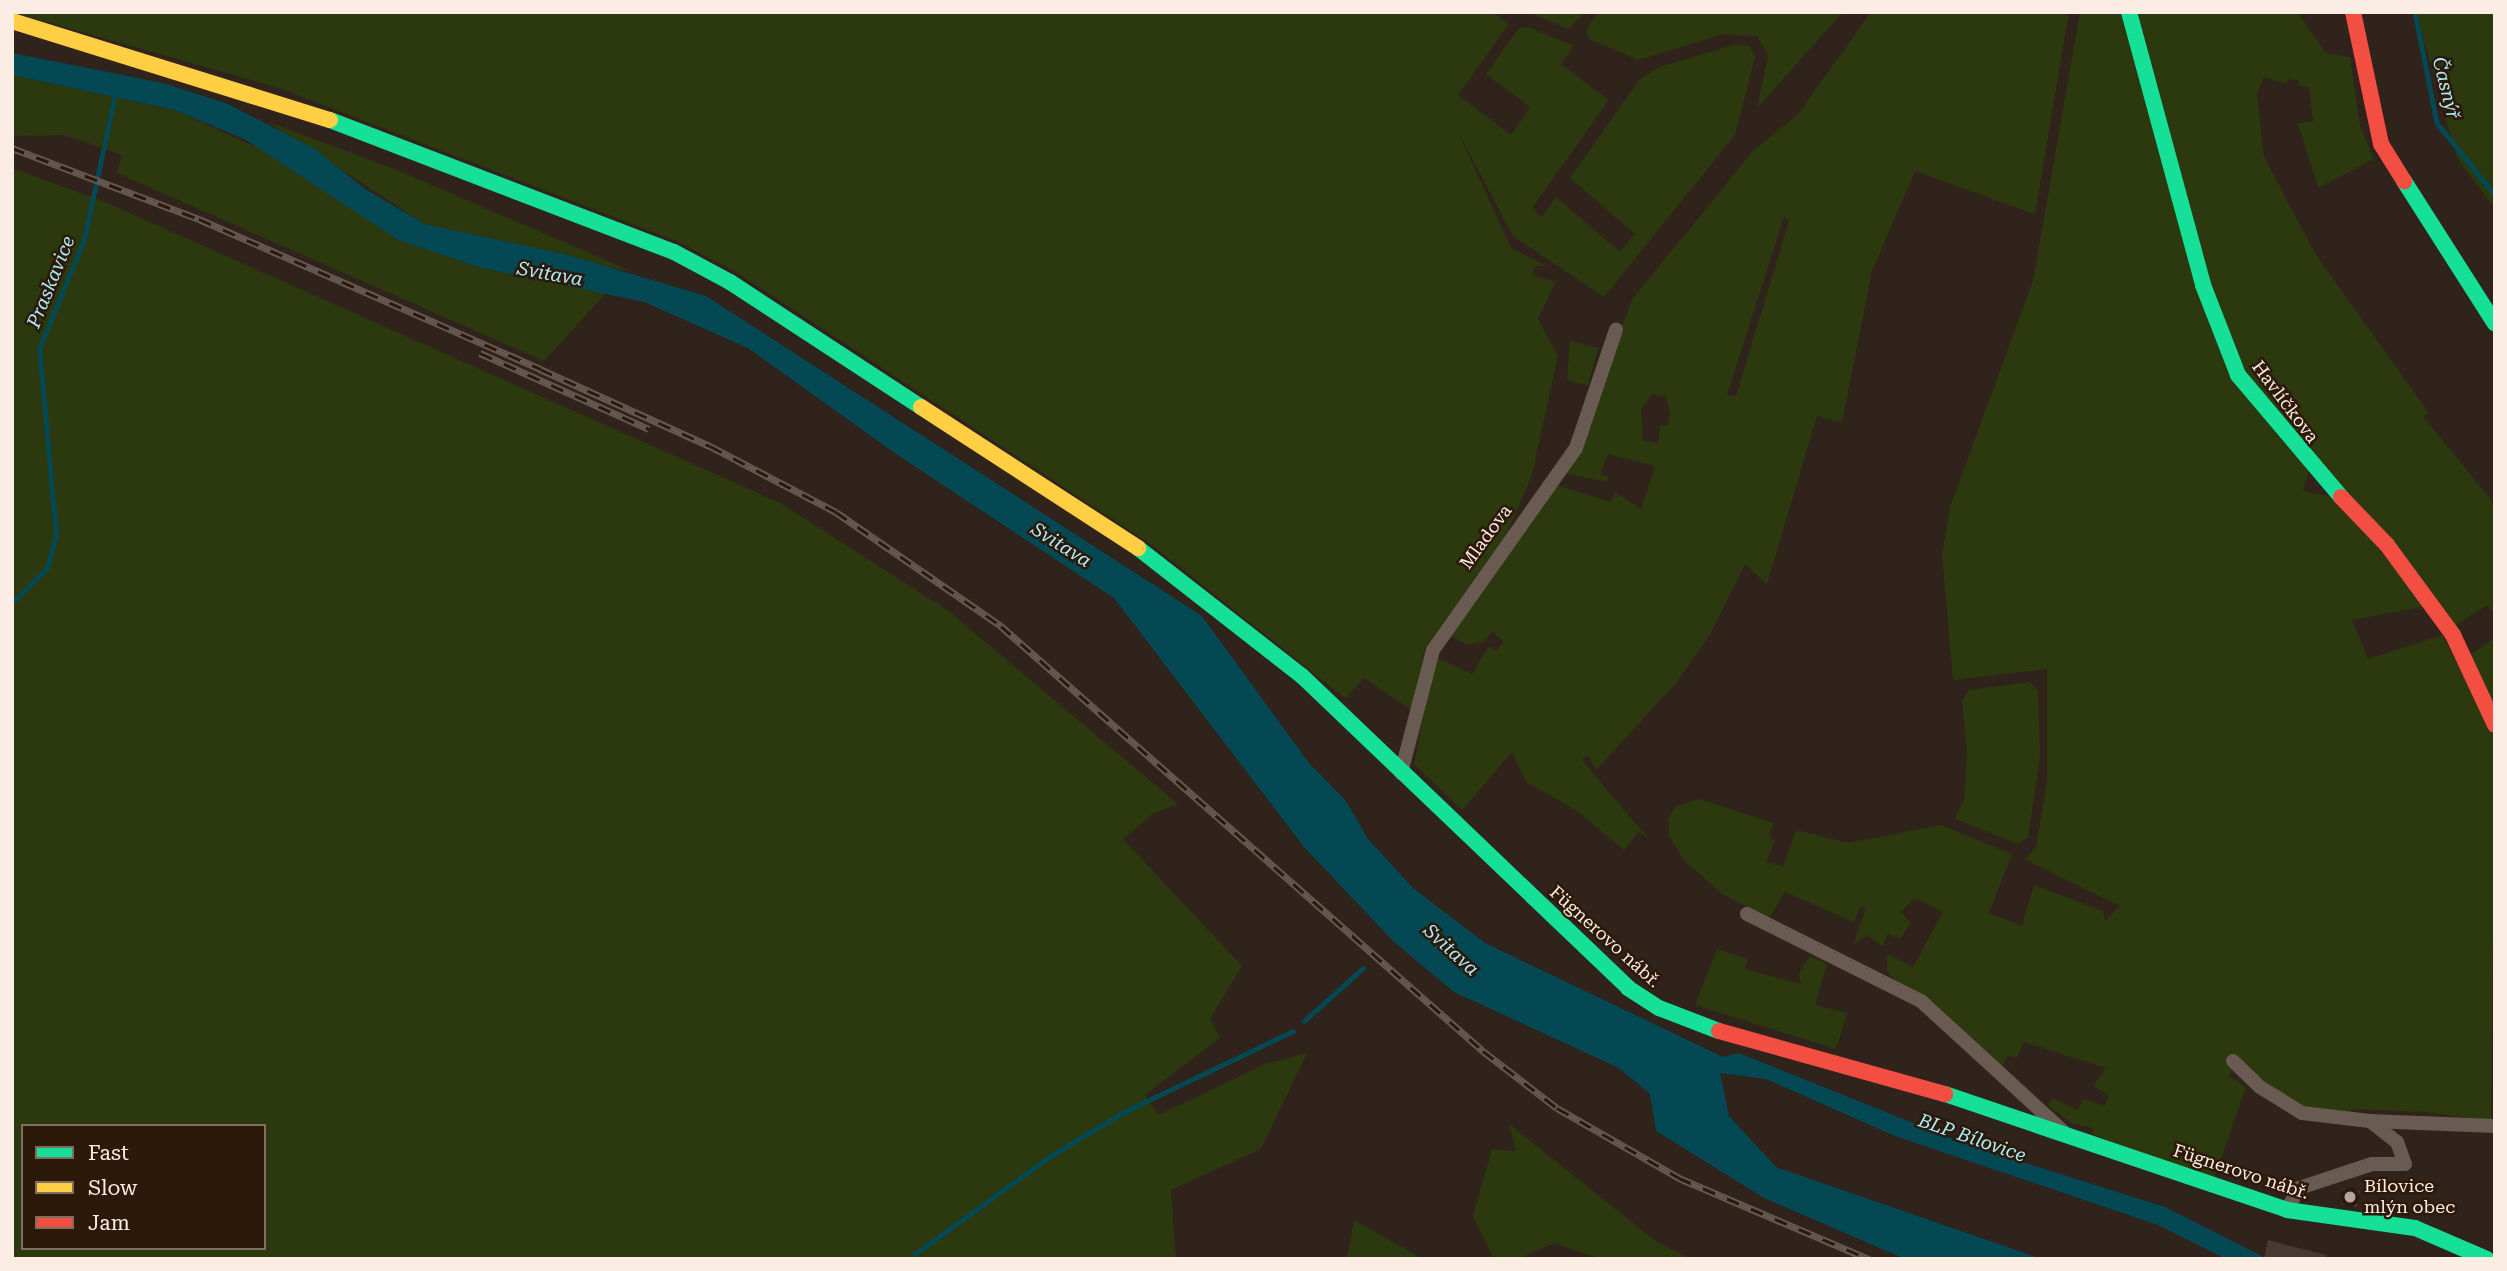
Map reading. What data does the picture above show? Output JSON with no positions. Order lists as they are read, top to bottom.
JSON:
{
  "streets": {
    "street": ["Havlíčkova", "Mladova", "Fügnerovo nábř."]
  },
  "crossings": [
    ["Mladova", "Fügnerovo nábř."]
  ],
  "water": [
    "Časnýř",
    "Svitava",
    "Praskavice",
    "BLP Bílovice"
  ],
  "places": ["Bílovice mlýn obec"],
  "legend": ["Fast", "Slow", "Jam"]
}
